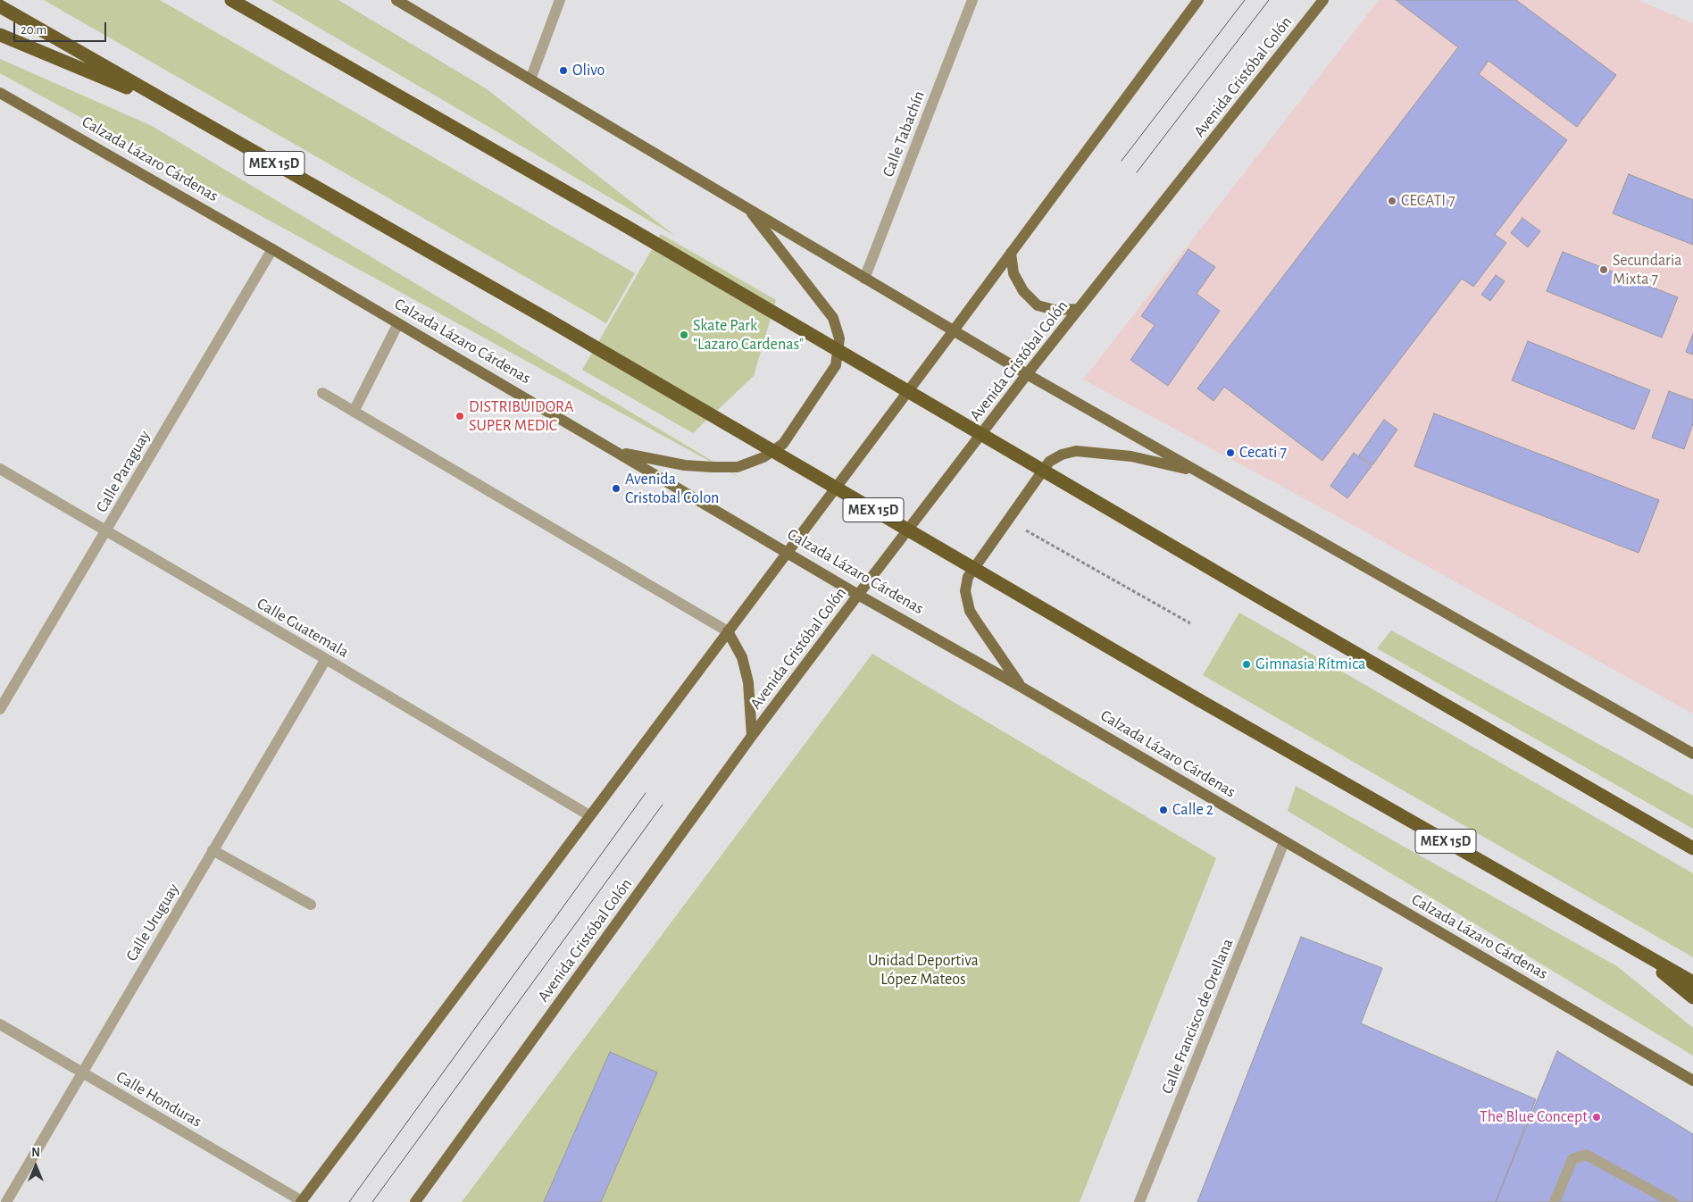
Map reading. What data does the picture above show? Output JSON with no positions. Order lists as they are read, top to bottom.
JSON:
{
  "streets": {
    "highway": ["MEX 15D"],
    "main road": ["Avenida Cristóbal Colón", "Calzada Lázaro Cárdenas"],
    "street": [
      "Calle Tabachín",
      "Calle Paraguay",
      "Calle Guatemala",
      "Calle Uruguay",
      "Calle Francisco de Orellana",
      "Calle Honduras"
    ]
  },
  "crossings": [
    ["Avenida Cristóbal Colón", "Calzada Lázaro Cárdenas"],
    ["Calzada Lázaro Cárdenas", "Calle Paraguay"],
    ["Calzada Lázaro Cárdenas", "Calle Francisco de Orellana"],
    ["Calle Paraguay", "Calle Guatemala"],
    ["Calle Guatemala", "Calle Uruguay"],
    ["Calle Uruguay", "Calle Honduras"]
  ],
  "parks": ["Unidad Deportiva López Mateos"],
  "places": [
    "Olivo",
    "CECATI 7",
    "Secundaria Mixta 7",
    "Skate Park \"Lazaro Cardenas\"",
    "DISTRIBUIDORA SUPER MEDIC",
    "Cecati 7",
    "Avenida Cristobal Colon",
    "Gimnasia Rítmica",
    "Calle 2",
    "The Blue Concept"
  ],
  "scale_bar": "20 m",
  "north": "top"
}
